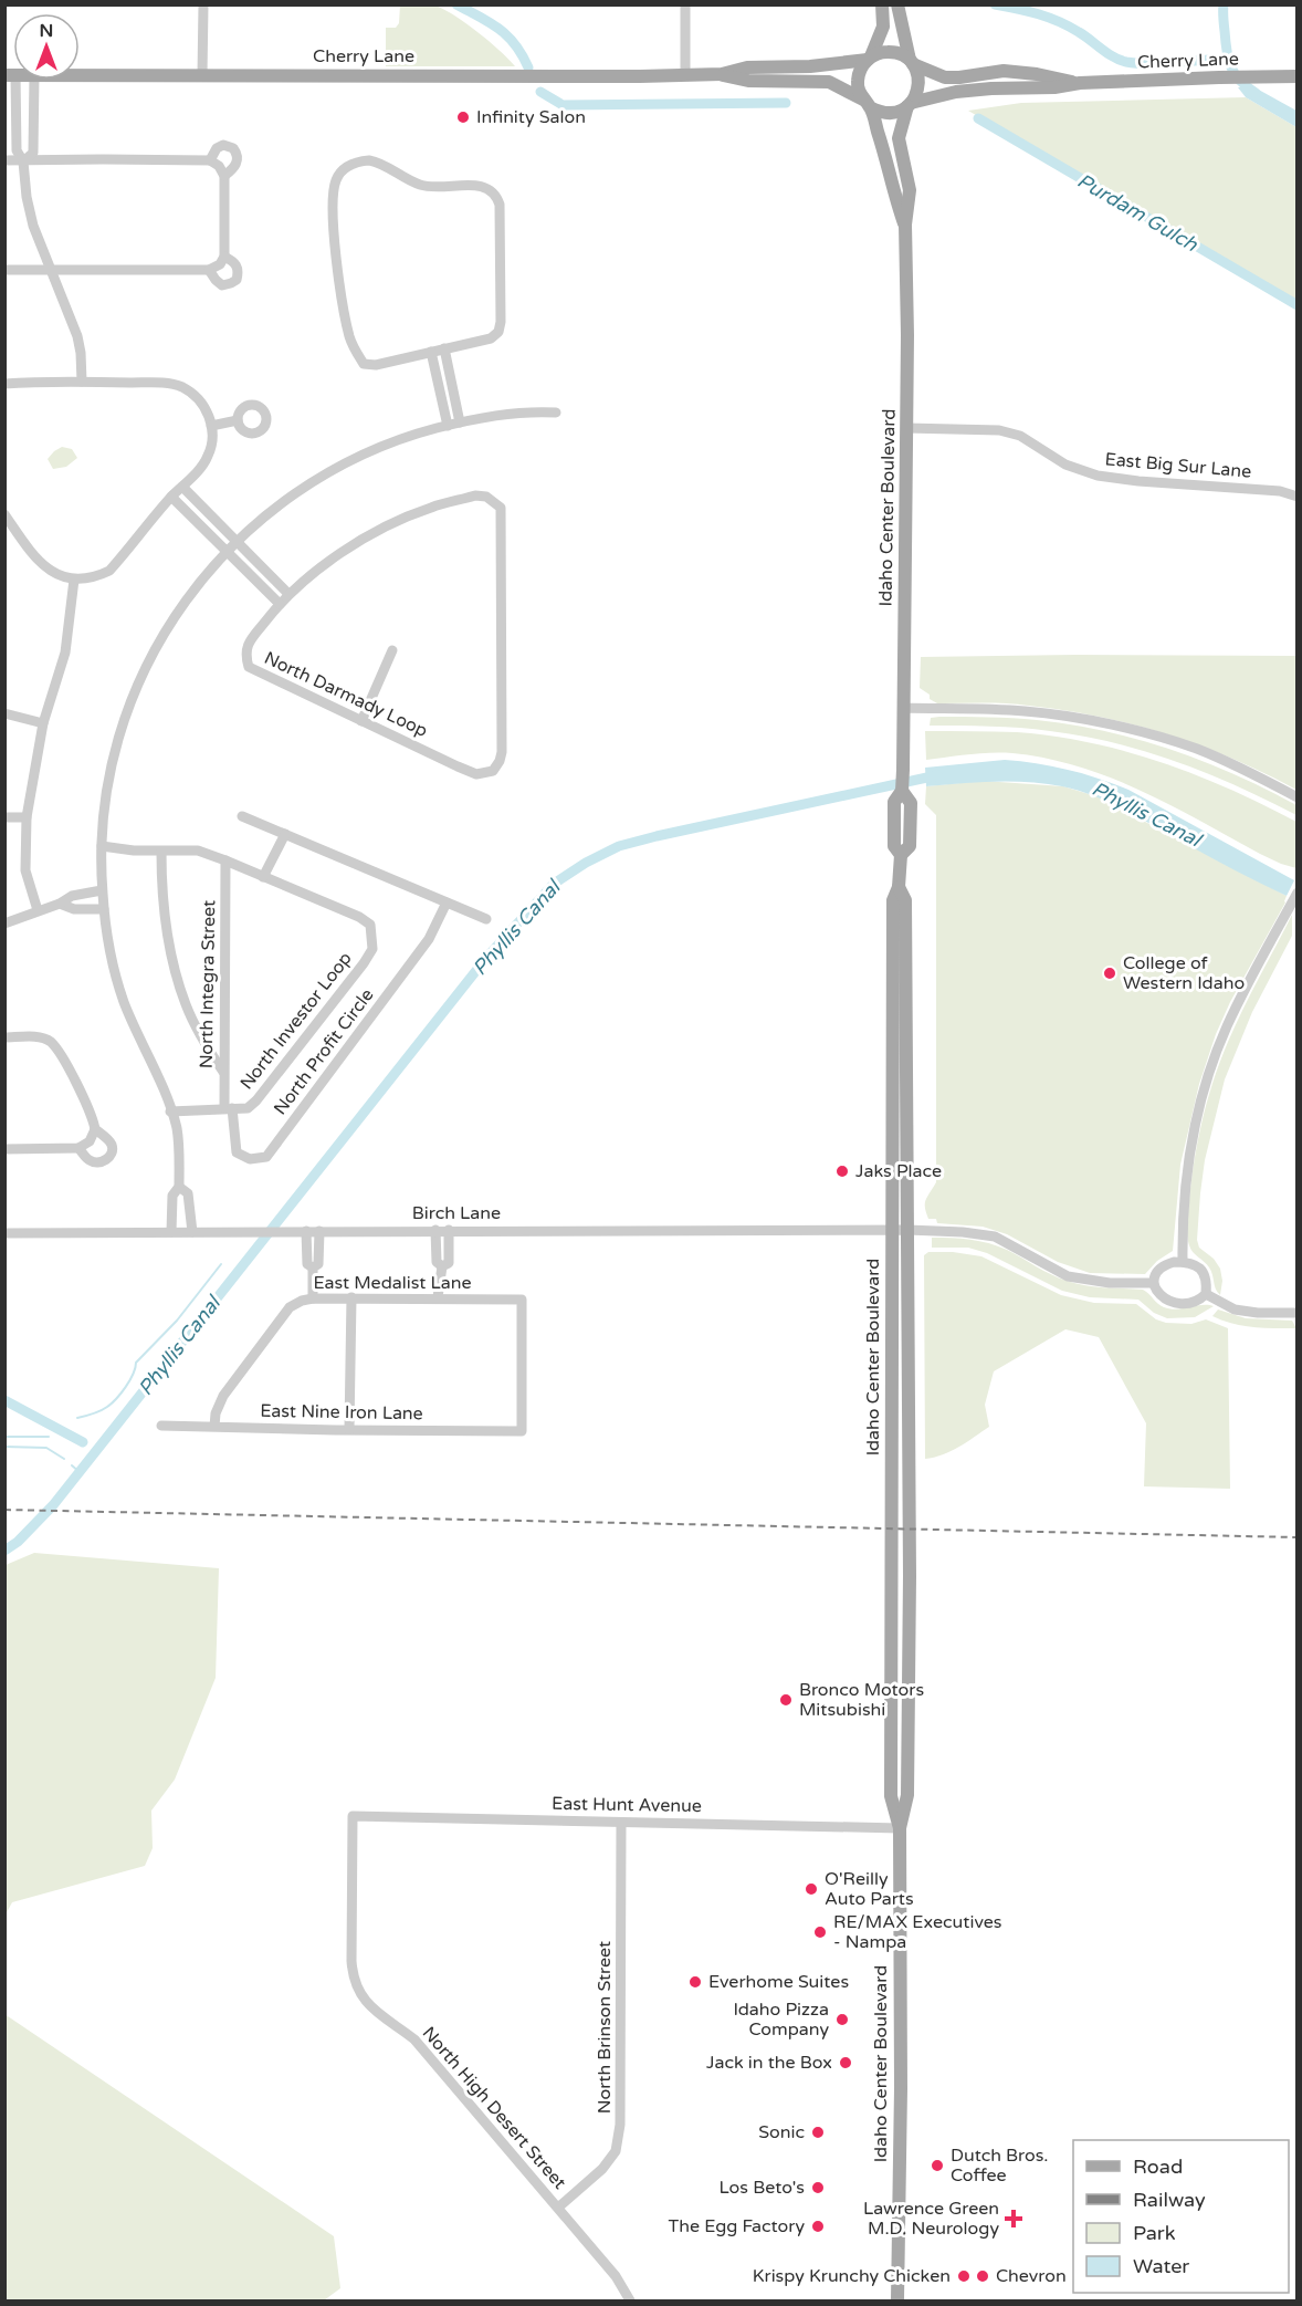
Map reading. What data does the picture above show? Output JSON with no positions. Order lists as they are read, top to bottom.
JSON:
{
  "streets": {
    "main road": ["Cherry Lane", "Idaho Center Boulevard"],
    "street": [
      "East Big Sur Lane",
      "North Darmady Loop",
      "North Integra Street",
      "North Investor Loop",
      "North Profit Circle",
      "Birch Lane",
      "East Medalist Lane",
      "East Nine Iron Lane",
      "East Hunt Avenue",
      "North Brinson Street",
      "North High Desert Street"
    ]
  },
  "crossings": [
    ["Cherry Lane", "Idaho Center Boulevard"],
    ["East Big Sur Lane", "Idaho Center Boulevard"],
    ["Idaho Center Boulevard", "Birch Lane"],
    ["Idaho Center Boulevard", "East Hunt Avenue"],
    ["North Integra Street", "North Investor Loop"],
    ["North Integra Street", "North Profit Circle"],
    ["North Investor Loop", "North Profit Circle"],
    ["East Medalist Lane", "East Nine Iron Lane"],
    ["East Hunt Avenue", "North Brinson Street"],
    ["East Hunt Avenue", "North High Desert Street"],
    ["North Brinson Street", "North High Desert Street"]
  ],
  "water": ["Purdam Gulch", "Phyllis Canal"],
  "places": {
    "other": [
      "Infinity Salon",
      "College of Western Idaho",
      "Jaks Place",
      "Bronco Motors Mitsubishi",
      "O'Reilly Auto Parts",
      "RE/MAX Executives - Nampa",
      "Everhome Suites",
      "Idaho Pizza Company",
      "Jack in the Box",
      "Sonic",
      "Dutch Bros. Coffee",
      "Los Beto's",
      "The Egg Factory",
      "Krispy Krunchy Chicken",
      "Chevron"
    ],
    "health": ["Lawrence Green M.D. Neurology"]
  },
  "legend": [
    "Road",
    "Railway",
    "Park",
    "Water"
  ],
  "north": "top"
}
